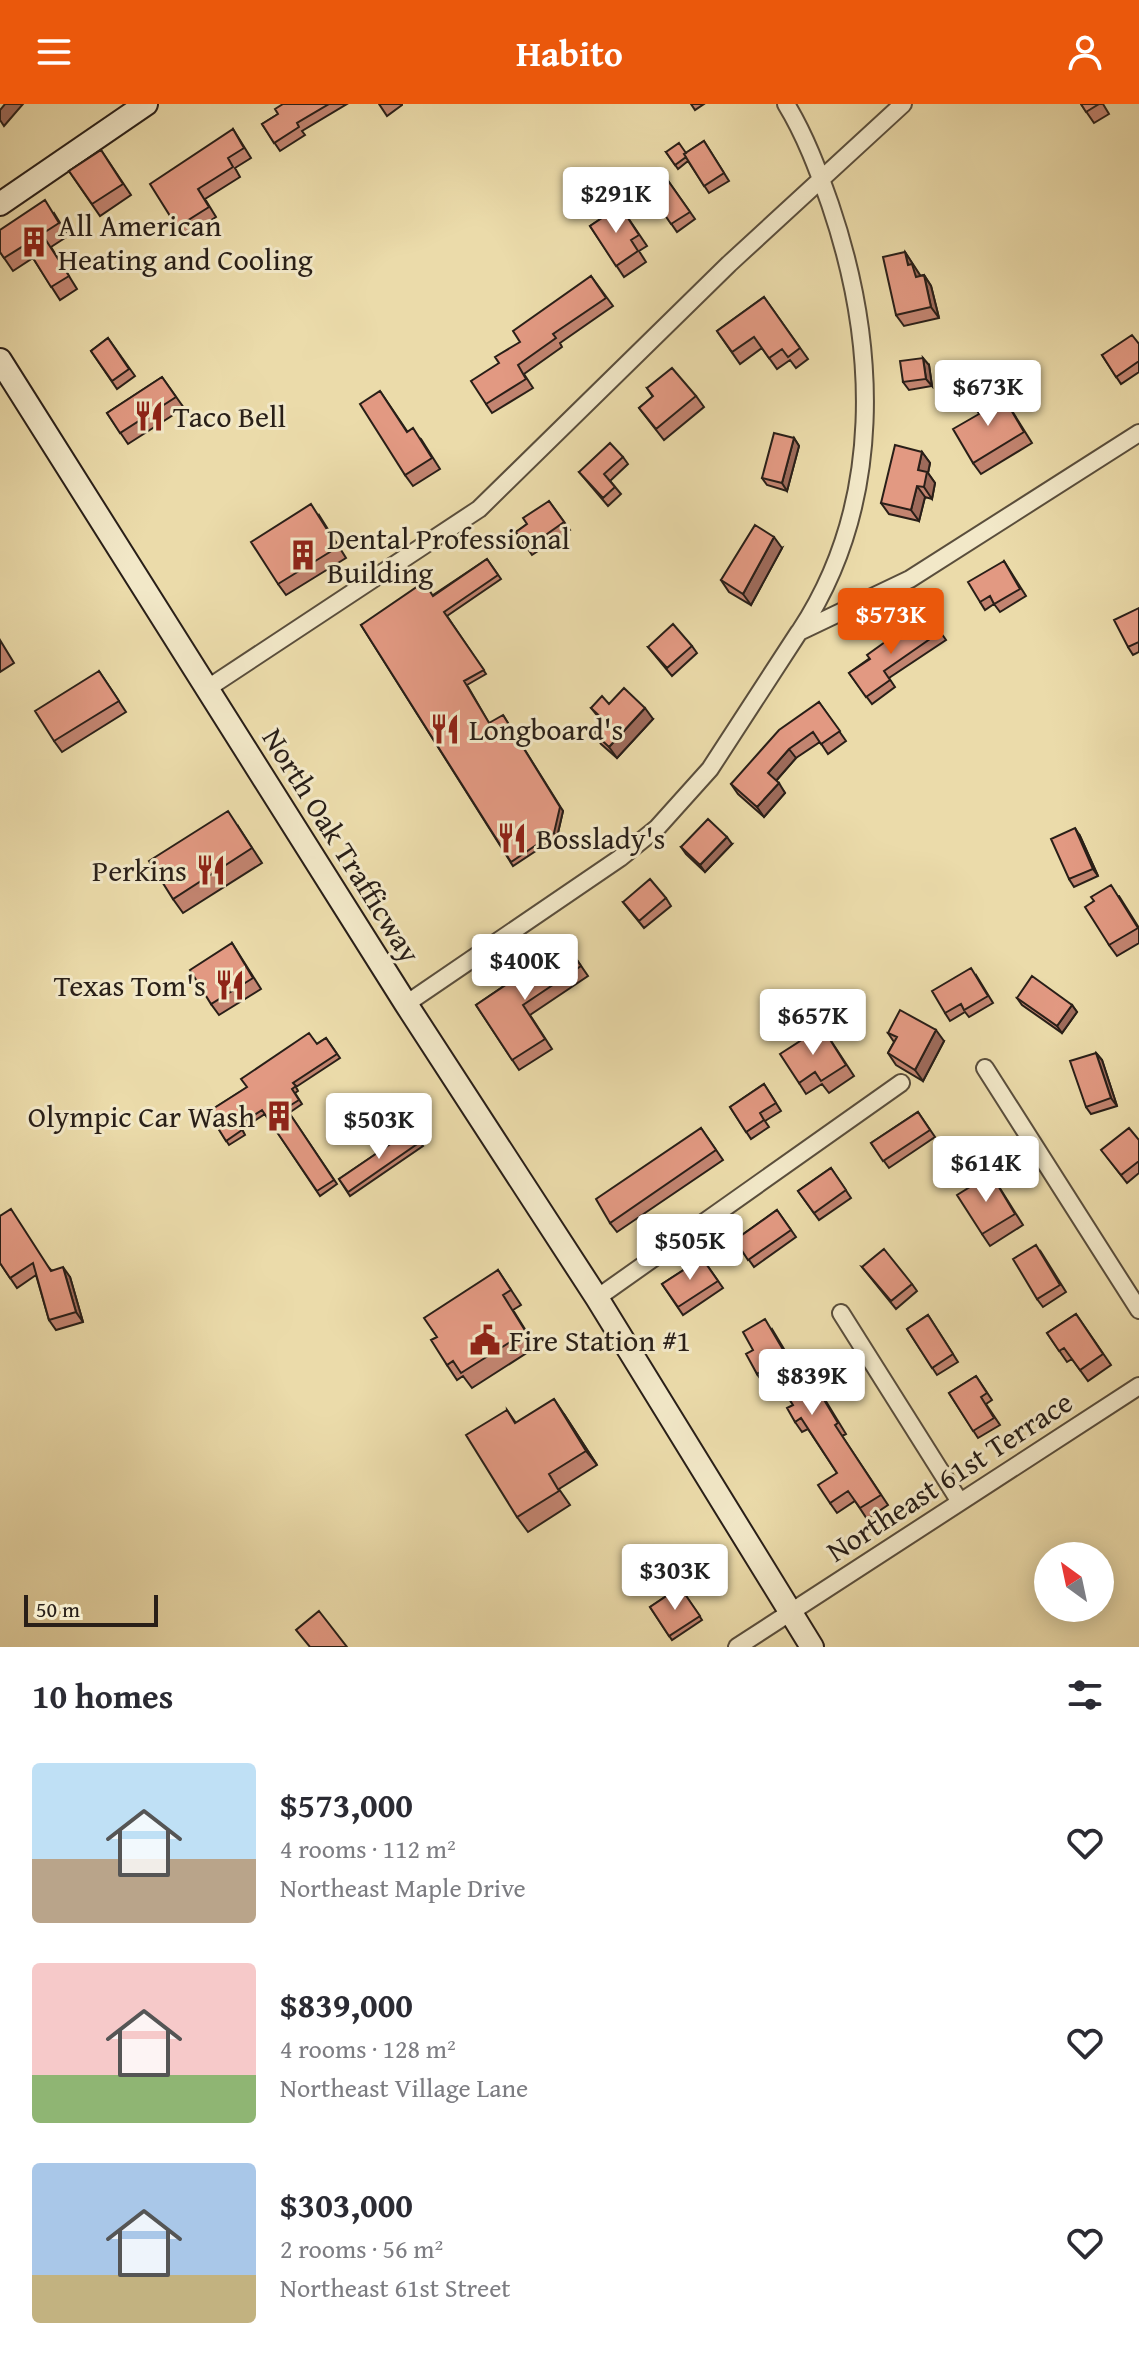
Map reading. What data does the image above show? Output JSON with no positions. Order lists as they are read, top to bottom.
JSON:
{
  "streets": {
    "main road": ["North Oak Trafficway"],
    "street": ["Northeast 61st Terrace"]
  },
  "crossings": [
    ["North Oak Trafficway", "Northeast 61st Terrace"]
  ],
  "places": {
    "building": ["All American Heating and Cooling", "Dental Professional Building", "Olympic Car Wash"],
    "restaurant": [
      "Taco Bell",
      "Longboard's",
      "Bosslady's",
      "Perkins",
      "Texas Tom's"
    ],
    "public building": ["Fire Station #1"]
  },
  "scale_bar": "50 m",
  "north": "top left",
  "page": {
    "header": "Habito",
    "price": [
      "$291K",
      "$673K",
      "$573K",
      "$400K",
      "$657K",
      "$503K",
      "$614K",
      "$505K",
      "$839K",
      "$303K"
    ],
    "scale": "50 m",
    "heading": "10 homes",
    "list": [
      {
        "name": "$573,000",
        "note": "4 rooms · 112 m² · Northeast Maple Drive"
      },
      {
        "name": "$839,000",
        "note": "4 rooms · 128 m² · Northeast Village Lane"
      },
      {
        "name": "$303,000",
        "note": "2 rooms · 56 m² · Northeast 61st Street"
      }
    ]
  }
}
